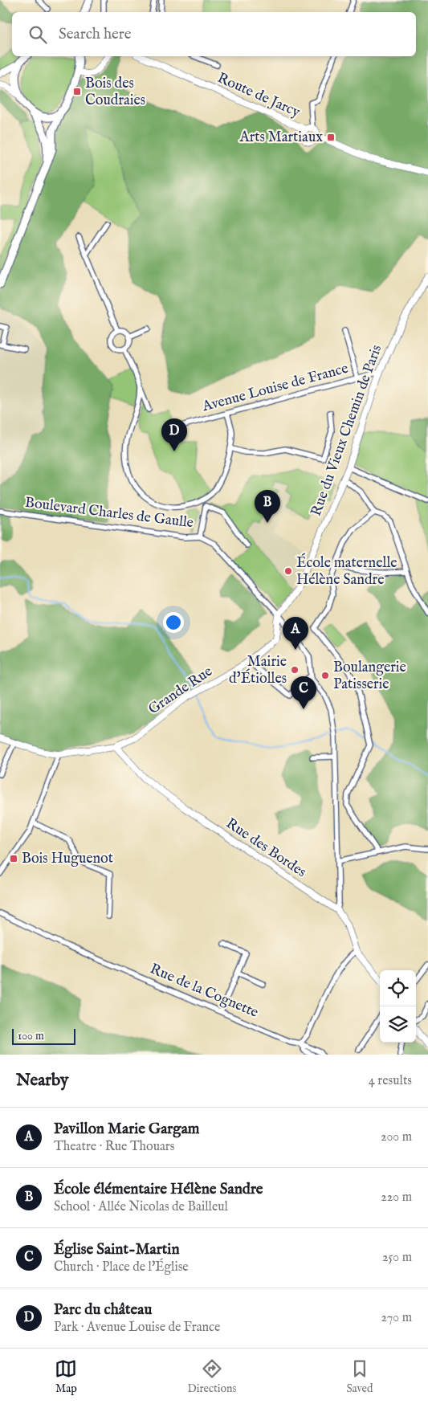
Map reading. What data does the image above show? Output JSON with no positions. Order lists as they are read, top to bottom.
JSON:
{
  "streets": {
    "street": [
      "Route de Jarcy",
      "Avenue Louise de France",
      "Rue du Vieux Chemin de Paris",
      "Boulevard Charles de Gaulle",
      "Grande Rue",
      "Rue des Bordes",
      "Rue de la Cognette"
    ]
  },
  "crossings": [
    ["Avenue Louise de France", "Rue du Vieux Chemin de Paris"],
    ["Rue du Vieux Chemin de Paris", "Boulevard Charles de Gaulle"],
    ["Rue du Vieux Chemin de Paris", "Grande Rue"],
    ["Boulevard Charles de Gaulle", "Grande Rue"],
    ["Grande Rue", "Rue des Bordes"]
  ],
  "places": {
    "transit": ["Bois des Coudraies", "Arts Martiaux", "Bois Huguenot"],
    "other": ["École maternelle Hélène Sandre", "Mairie d'Étiolles", "Boulangerie Patisserie"]
  },
  "scale_bar": "100 m",
  "page": {
    "search": "Search here",
    "pins": [
      "D",
      "B",
      "A",
      "C"
    ],
    "scale": "100 m",
    "heading": ["Nearby", "4 results"],
    "list": [
      {
        "mark": "A",
        "name": "Pavillon Marie Gargam",
        "note": "Theatre · Rue Thouars",
        "value": "200 m"
      },
      {
        "mark": "B",
        "name": "École élémentaire Hélène Sandre",
        "note": "School · Allée Nicolas de Bailleul",
        "value": "220 m"
      },
      {
        "mark": "C",
        "name": "Église Saint-Martin",
        "note": "Church · Place de l'Église",
        "value": "250 m"
      },
      {
        "mark": "D",
        "name": "Parc du château",
        "note": "Park · Avenue Louise de France",
        "value": "270 m"
      }
    ],
    "nav": ["Map", "Directions", "Saved"]
  }
}
